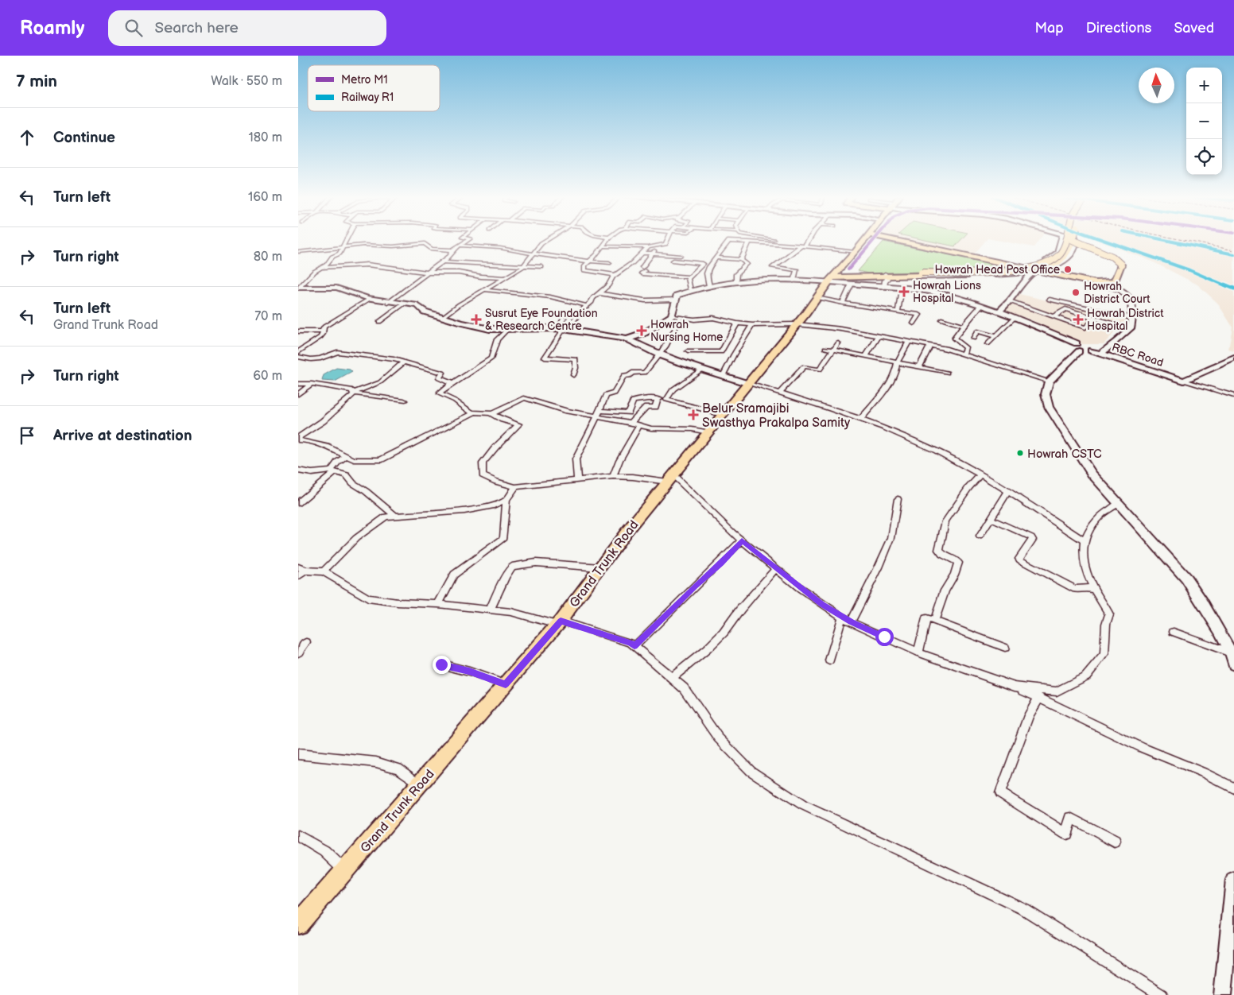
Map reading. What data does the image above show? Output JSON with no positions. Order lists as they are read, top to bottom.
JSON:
{
  "streets": {
    "main road": ["RBC Road", "Grand Trunk Road"]
  },
  "crossings": [
    ["RBC Road", "Grand Trunk Road"]
  ],
  "places": {
    "other": ["Howrah Head Post Office", "Howrah District Court", "Howrah CSTC"],
    "health": [
      "Howrah Lions Hospital",
      "Susrut Eye Foundation & Research Centre",
      "Howrah District Hospital",
      "Howrah Nursing Home",
      "Belur Sramajibi Swasthya Prakalpa Samity"
    ]
  },
  "lines": ["metro line M1", "rail line R1"],
  "legend": ["Metro M1", "Railway R1"],
  "north": "top",
  "page": {
    "header": "Roamly",
    "search": "Search here",
    "nav": ["Map", "Directions", "Saved"],
    "heading": ["7 min", "Walk · 550 m"],
    "map_buttons": ["+", "−"],
    "list": [
      ["Continue", "180 m"],
      ["Turn left", "160 m"],
      ["Turn right", "80 m"],
      ["Turn left", "Grand Trunk Road", "70 m"],
      ["Turn right", "60 m"],
      "Arrive at destination"
    ]
  }
}
